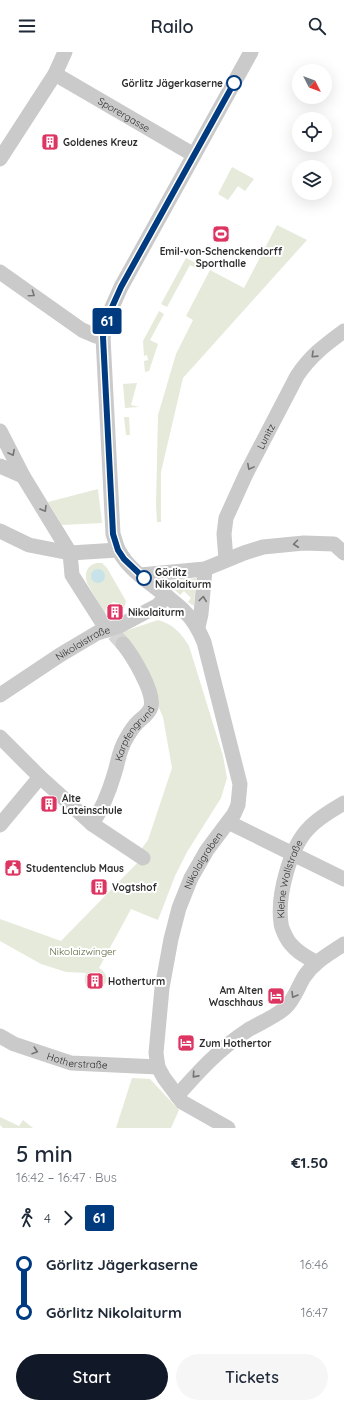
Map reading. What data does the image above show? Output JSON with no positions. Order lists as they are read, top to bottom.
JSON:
{
  "streets": {
    "street": [
      "Sporergasse",
      "Lunitz",
      "Nikolaistraße",
      "Karpfengrund",
      "Nikolaigraben",
      "Kleine Wallstraße",
      "Hotherstraße"
    ]
  },
  "crossings": [
    ["Nikolaistraße", "Karpfengrund"],
    ["Nikolaistraße", "Nikolaigraben"],
    ["Nikolaigraben", "Hotherstraße"]
  ],
  "one_way": ["Lunitz", "Hotherstraße"],
  "parks": ["Nikolaizwinger"],
  "places": {
    "other": ["Görlitz Jägerkaserne", "Görlitz Nikolaiturm"],
    "building": [
      "Goldenes Kreuz",
      "Nikolaiturm",
      "Alte Lateinschule",
      "Vogtshof",
      "Hotherturm"
    ],
    "sports": ["Emil-von-Schenckendorff Sporthalle"],
    "public building": ["Studentenclub Maus"],
    "hotel": ["Am Alten Waschhaus", "Zum Hothertor"]
  },
  "lines": ["bus line 61"],
  "north": "bottom right",
  "page": {
    "header": "Railo",
    "on_map": "61",
    "heading": ["5 min", "16:42 – 16:47 · Bus", "€1.50"],
    "legs": ["4", "61"],
    "list": [
      {
        "name": "Görlitz Jägerkaserne",
        "value": "16:46"
      },
      {
        "name": "Görlitz Nikolaiturm",
        "value": "16:47"
      }
    ],
    "buttons": ["Start", "Tickets"]
  }
}
